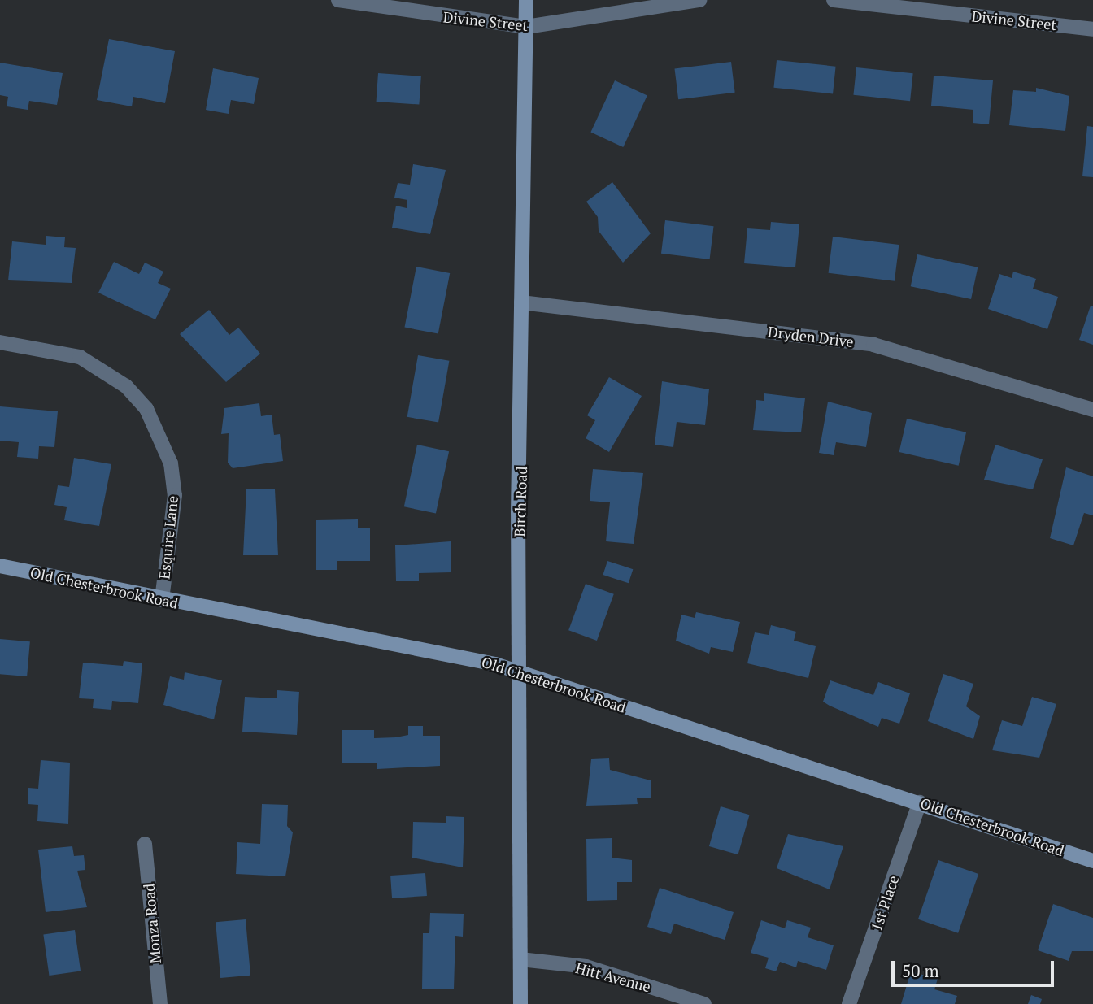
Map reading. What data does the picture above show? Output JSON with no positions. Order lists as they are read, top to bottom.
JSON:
{
  "streets": {
    "street": [
      "Divine Street",
      "Dryden Drive",
      "Birch Road",
      "Esquire Lane",
      "Old Chesterbrook Road",
      "1st Place",
      "Monza Road",
      "Hitt Avenue"
    ]
  },
  "crossings": [
    ["Divine Street", "Birch Road"],
    ["Dryden Drive", "Birch Road"],
    ["Birch Road", "Old Chesterbrook Road"],
    ["Birch Road", "Hitt Avenue"],
    ["Esquire Lane", "Old Chesterbrook Road"],
    ["Old Chesterbrook Road", "1st Place"]
  ],
  "scale_bar": "50 m"
}
